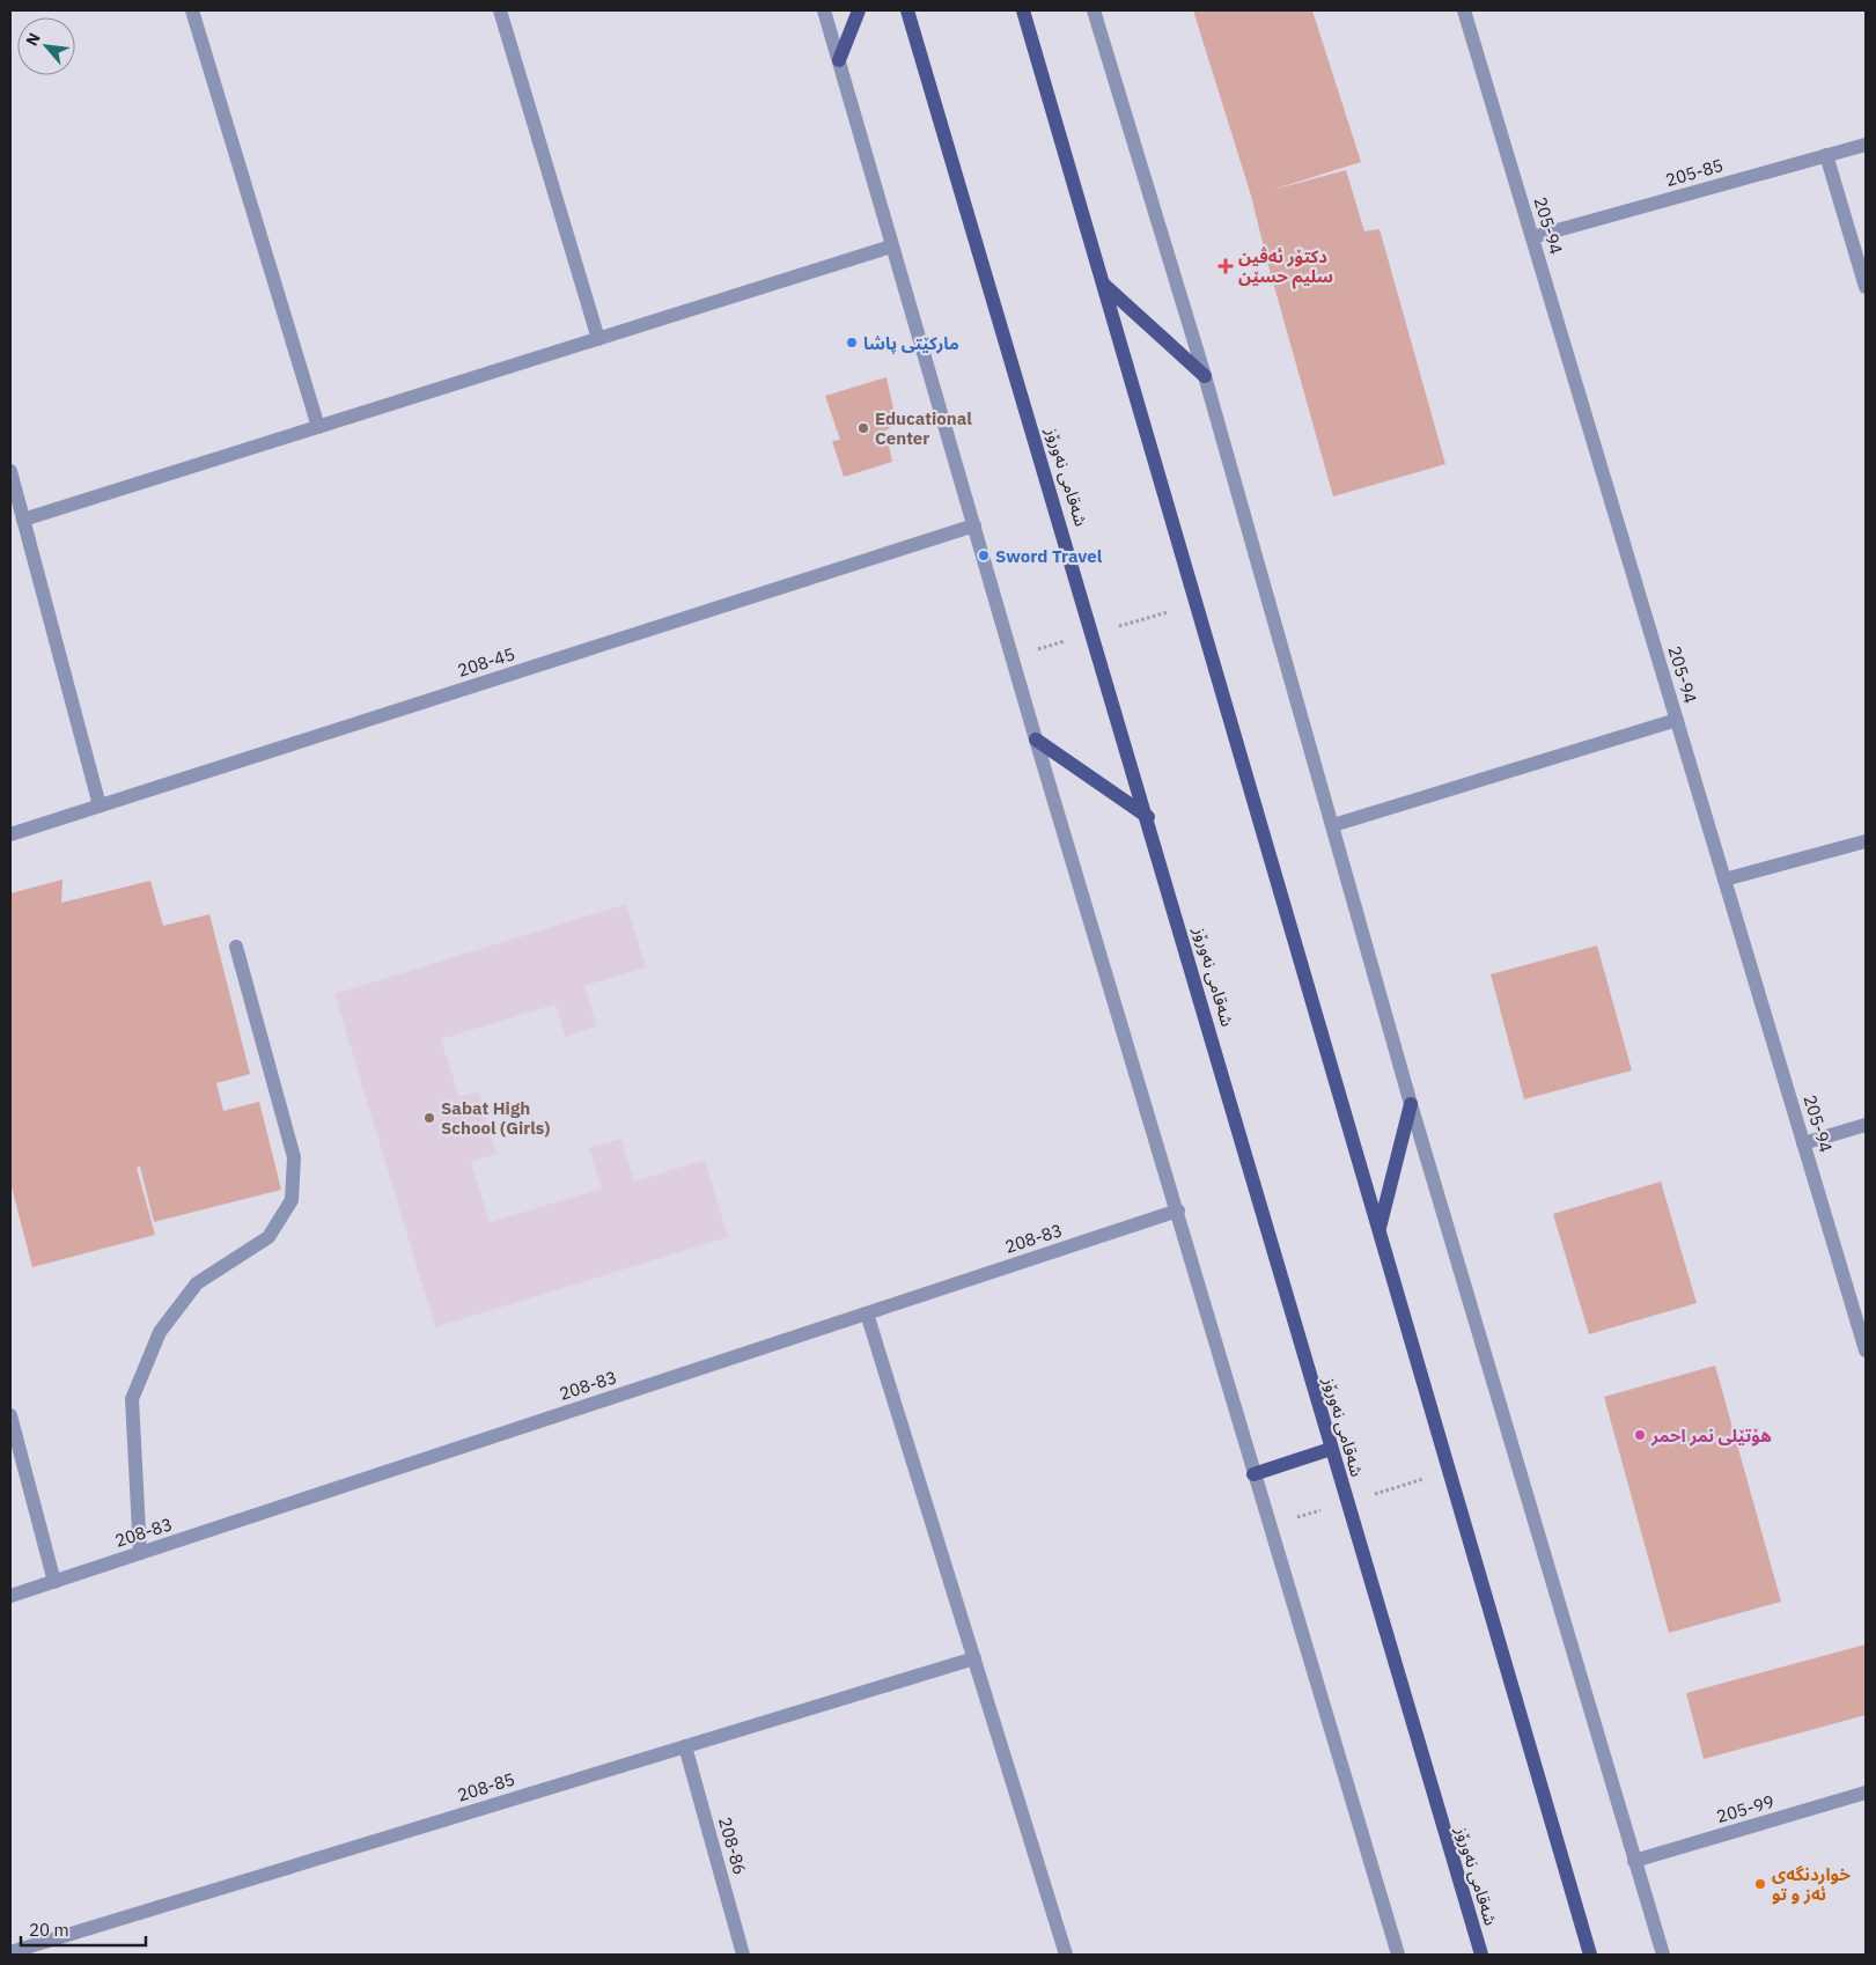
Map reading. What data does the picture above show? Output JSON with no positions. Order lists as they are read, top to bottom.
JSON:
{
  "streets": {
    "main road": ["شەقامی نەورۆز"],
    "street": [
      "205-85",
      "205-94",
      "208-45",
      "208-83",
      "208-85",
      "205-99",
      "208-86"
    ]
  },
  "crossings": [
    ["205-85", "205-94"],
    ["208-85", "208-86"]
  ],
  "places": {
    "health": ["دکتۆر ئەڤین سلیم حسێن"],
    "other": [
      "مارکێتی پاشا",
      "Educational Center",
      "Sword Travel",
      "Sabat High School (Girls)",
      "هۆتێلی نمر احمر",
      "خواردنگەی ئەز و تو"
    ]
  },
  "scale_bar": "20 m",
  "north": "top left"
}
